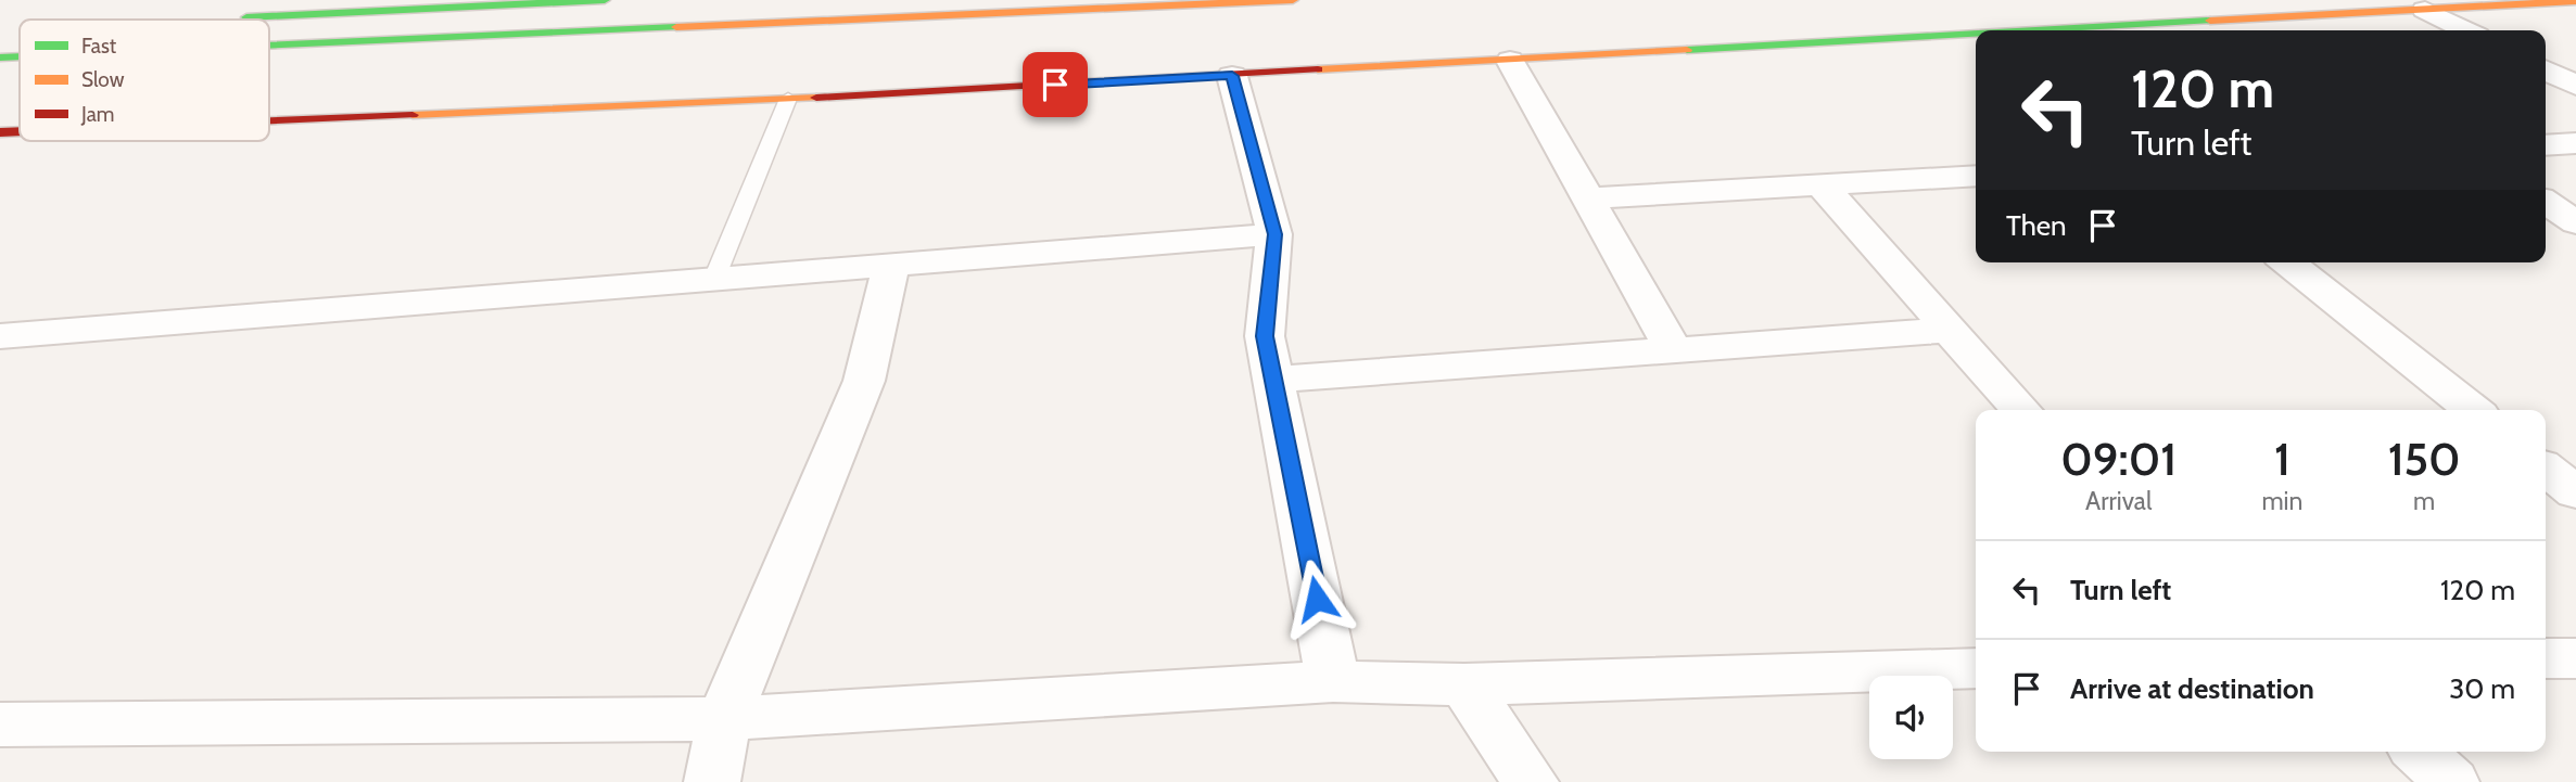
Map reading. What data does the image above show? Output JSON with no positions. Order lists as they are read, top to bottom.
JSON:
{
  "legend": ["Fast", "Slow", "Jam"],
  "page": {
    "turn": ["120 m", "Turn left"],
    "then": "Then",
    "eta": [
      "09:01",
      "Arrival",
      "1",
      "min",
      "150",
      "m"
    ],
    "list": [
      {
        "name": "Turn left",
        "value": "120 m"
      },
      {
        "name": "Arrive at destination",
        "value": "30 m"
      }
    ]
  }
}
